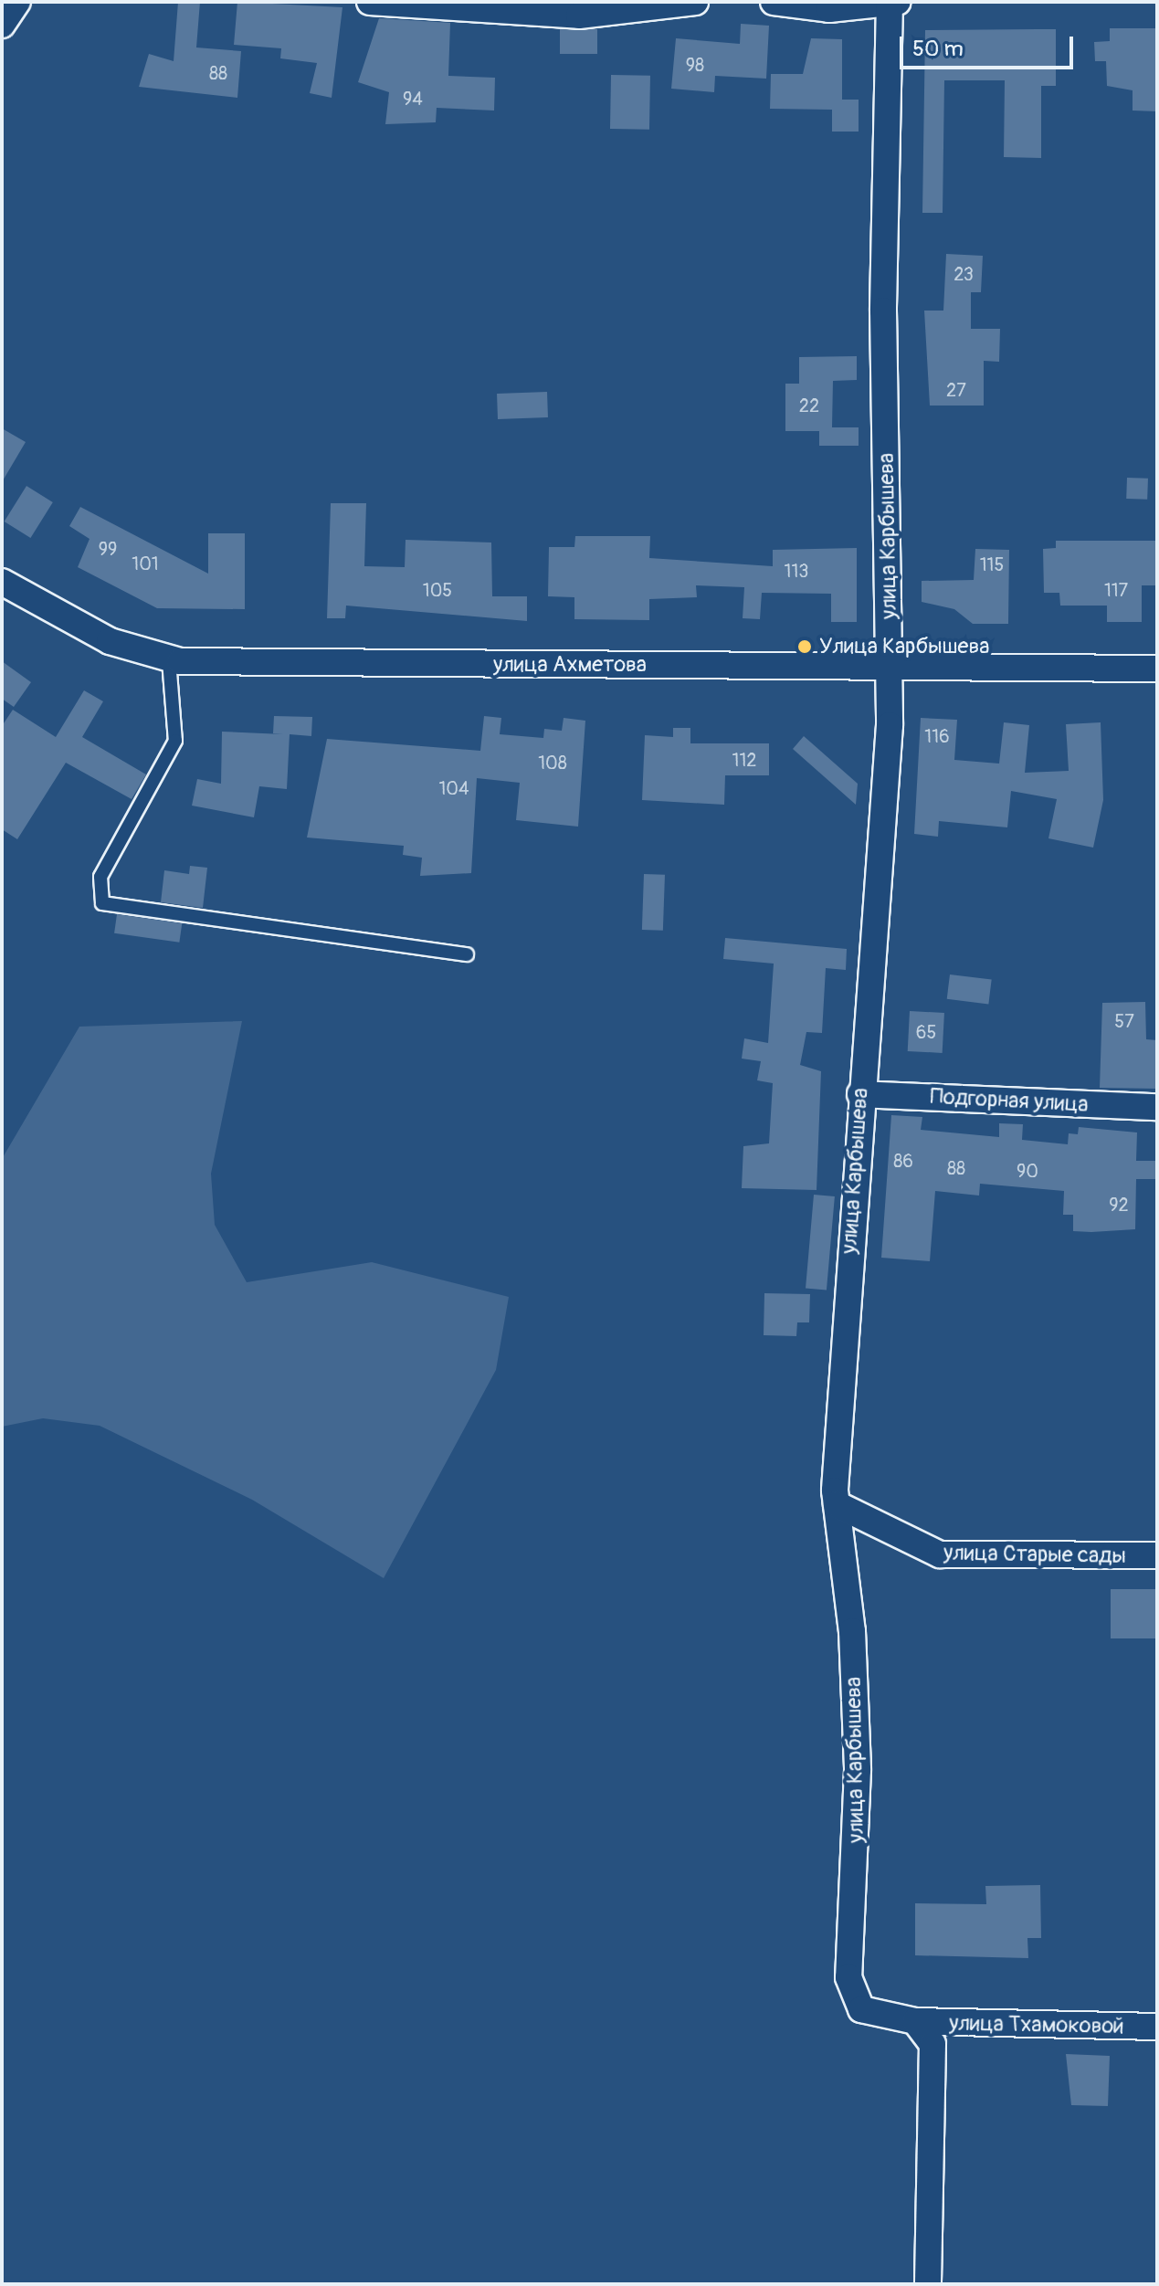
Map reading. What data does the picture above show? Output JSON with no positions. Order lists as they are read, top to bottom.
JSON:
{
  "streets": {
    "street": [
      "улица Карбышева",
      "улица Ахметова",
      "Подгорная улица",
      "улица Старые сады",
      "улица Тхамоковой"
    ]
  },
  "crossings": [
    ["улица Карбышева", "улица Ахметова"],
    ["улица Карбышева", "Подгорная улица"],
    ["улица Карбышева", "улица Старые сады"],
    ["улица Карбышева", "улица Тхамоковой"]
  ],
  "places": ["Улица Карбышева"],
  "house_numbers": [
    "98",
    "88",
    "94",
    "23",
    "27",
    "22",
    "99",
    "101",
    "115",
    "113",
    "105",
    "117",
    "116",
    "112",
    "108",
    "104",
    "57",
    "65",
    "86",
    "88",
    "90",
    "92"
  ],
  "scale_bar": "50 m"
}
